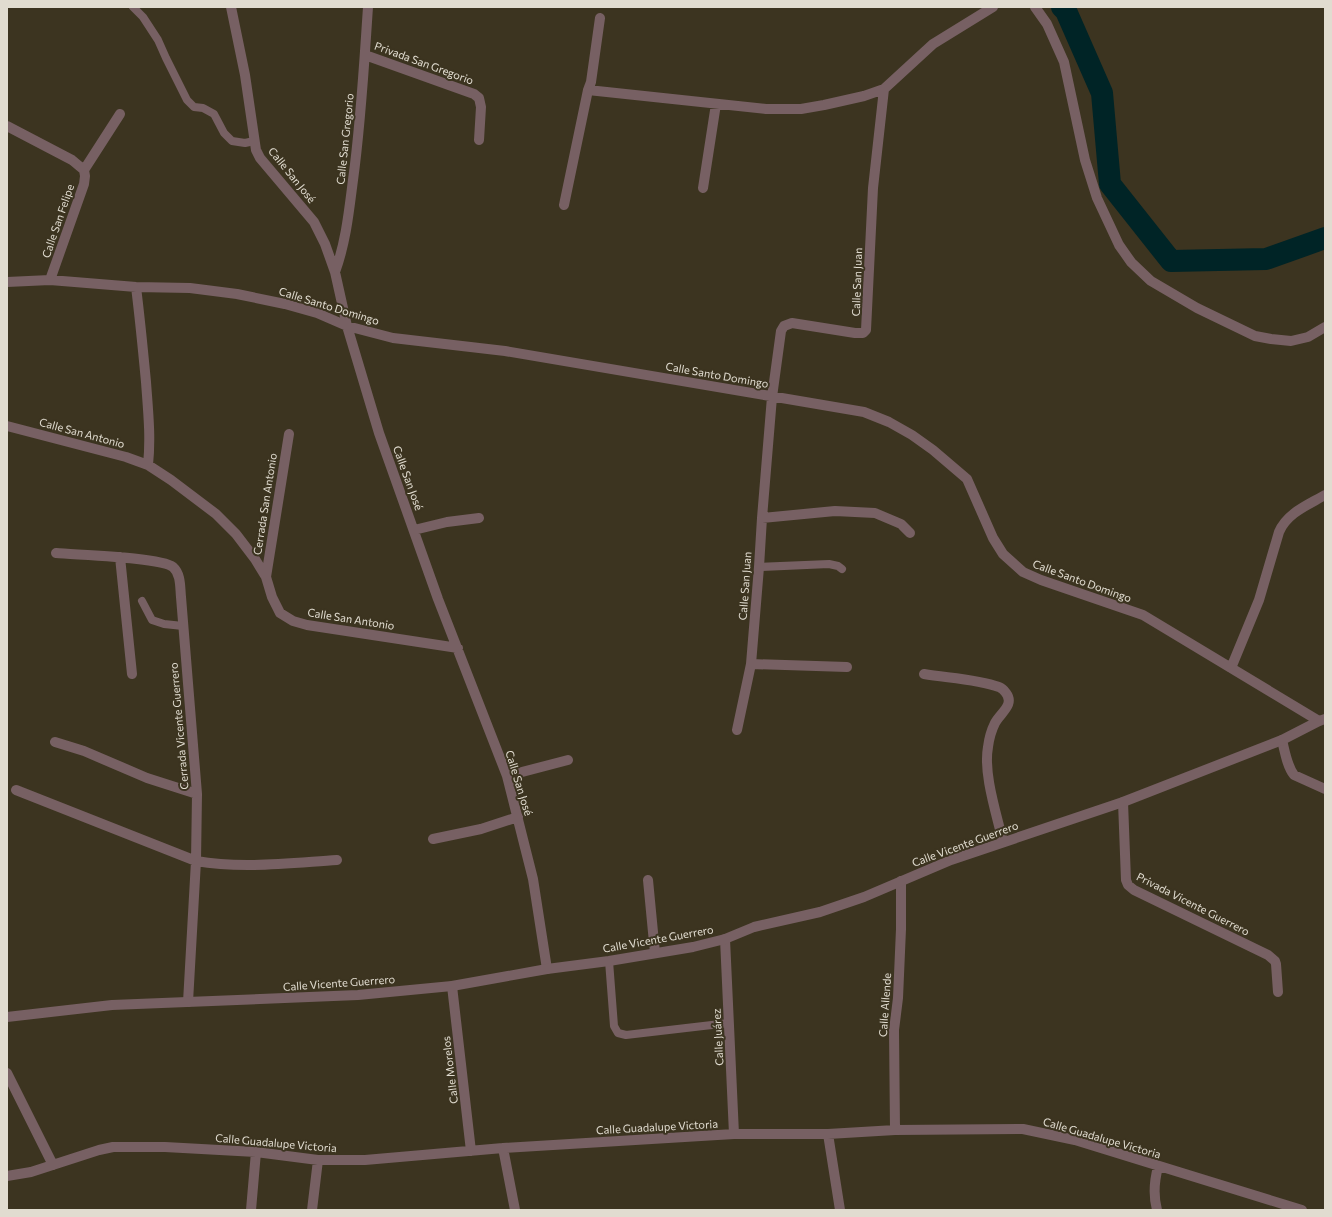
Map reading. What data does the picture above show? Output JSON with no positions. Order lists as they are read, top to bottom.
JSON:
{
  "streets": {
    "street": [
      "Privada San Gregorio",
      "Calle San Gregorio",
      "Calle San José",
      "Calle San Felipe",
      "Calle San Juan",
      "Calle Santo Domingo",
      "Calle San Antonio",
      "Cerrada San Antonio",
      "Cerrada Vicente Guerrero",
      "Calle Vicente Guerrero",
      "Privada Vicente Guerrero",
      "Calle Allende",
      "Calle Juárez",
      "Calle Morelos",
      "Calle Guadalupe Victoria"
    ]
  },
  "crossings": [
    ["Privada San Gregorio", "Calle San Gregorio"],
    ["Calle San Gregorio", "Calle San José"],
    ["Calle San José", "Calle Santo Domingo"],
    ["Calle San José", "Calle San Antonio"],
    ["Calle San José", "Calle Vicente Guerrero"],
    ["Calle San Felipe", "Calle Santo Domingo"],
    ["Calle San Juan", "Calle Santo Domingo"],
    ["Calle Santo Domingo", "Calle Vicente Guerrero"],
    ["Calle San Antonio", "Cerrada San Antonio"],
    ["Cerrada Vicente Guerrero", "Calle Vicente Guerrero"],
    ["Calle Vicente Guerrero", "Privada Vicente Guerrero"],
    ["Calle Vicente Guerrero", "Calle Allende"],
    ["Calle Vicente Guerrero", "Calle Juárez"],
    ["Calle Vicente Guerrero", "Calle Morelos"],
    ["Calle Allende", "Calle Guadalupe Victoria"],
    ["Calle Juárez", "Calle Guadalupe Victoria"],
    ["Calle Morelos", "Calle Guadalupe Victoria"]
  ]
}
